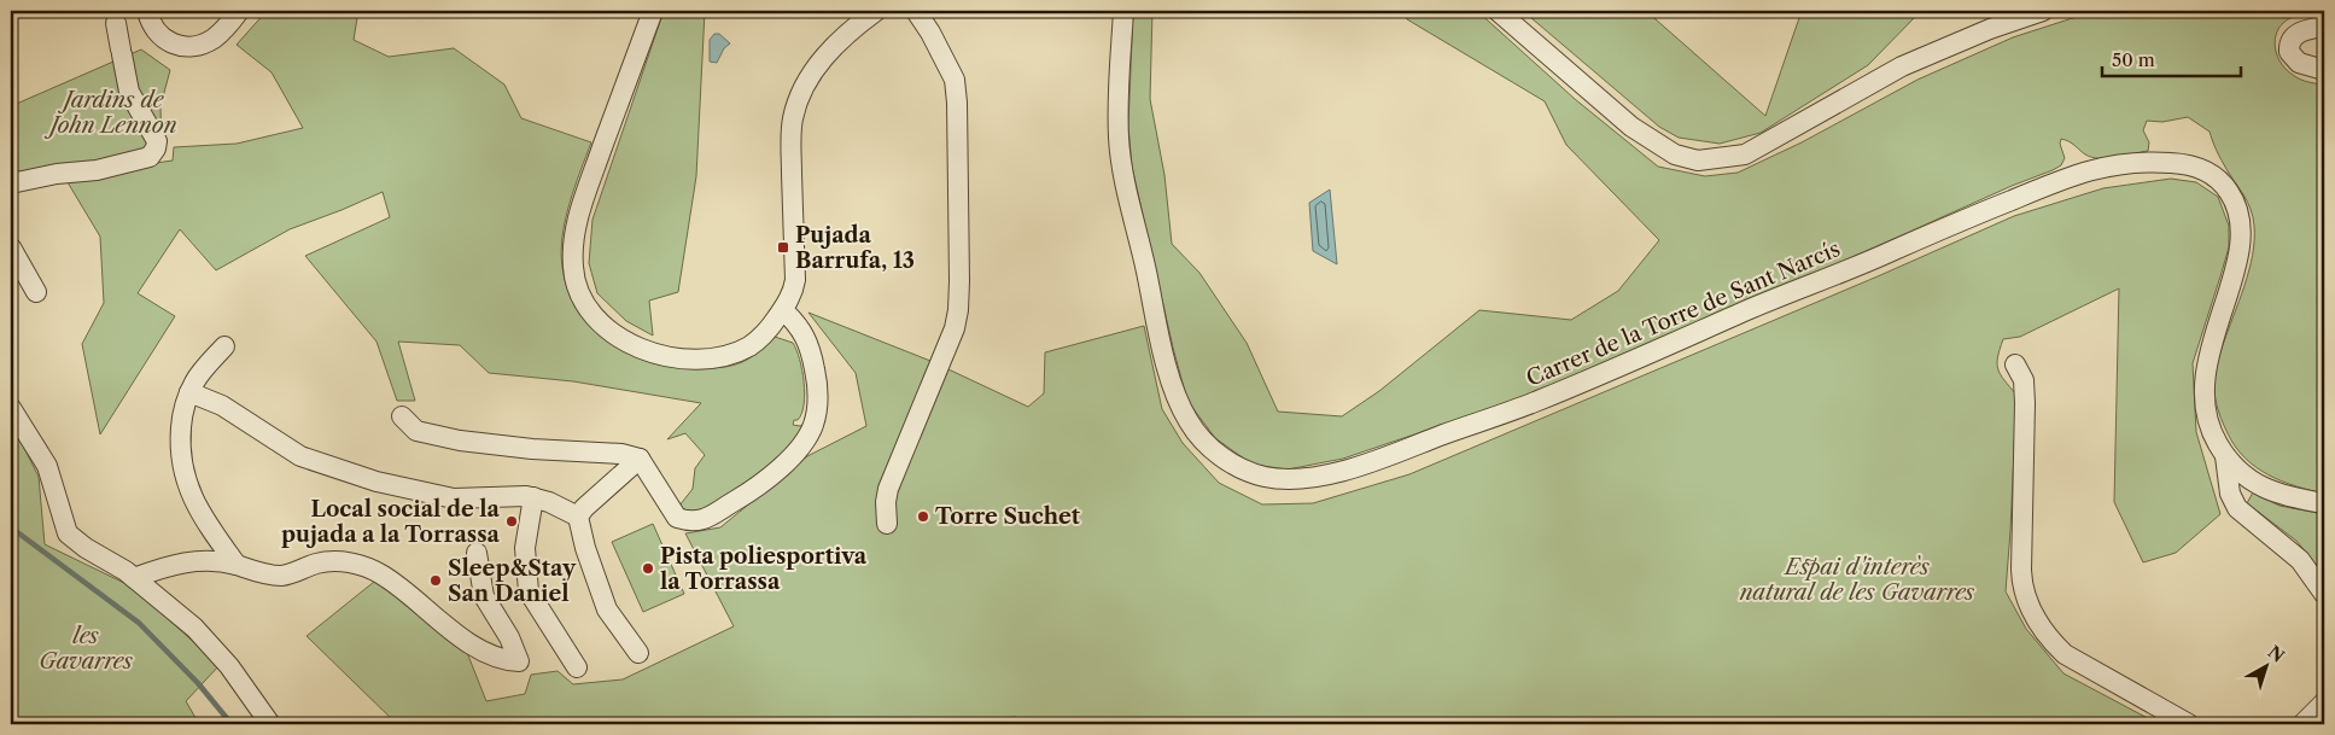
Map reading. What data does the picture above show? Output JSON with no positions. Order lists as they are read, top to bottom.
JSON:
{
  "streets": {
    "street": ["Carrer de la Torre de Sant Narcís"]
  },
  "parks": ["Jardins de John Lennon", "Espai d'interès natural de les Gavarres", "les Gavarres"],
  "places": {
    "transit": ["Pujada Barrufa, 13"],
    "other": [
      "Torre Suchet",
      "Local social de la pujada a la Torrassa",
      "Pista poliesportiva la Torrassa",
      "Sleep&Stay San Daniel"
    ]
  },
  "scale_bar": "50 m",
  "north": "top right"
}
